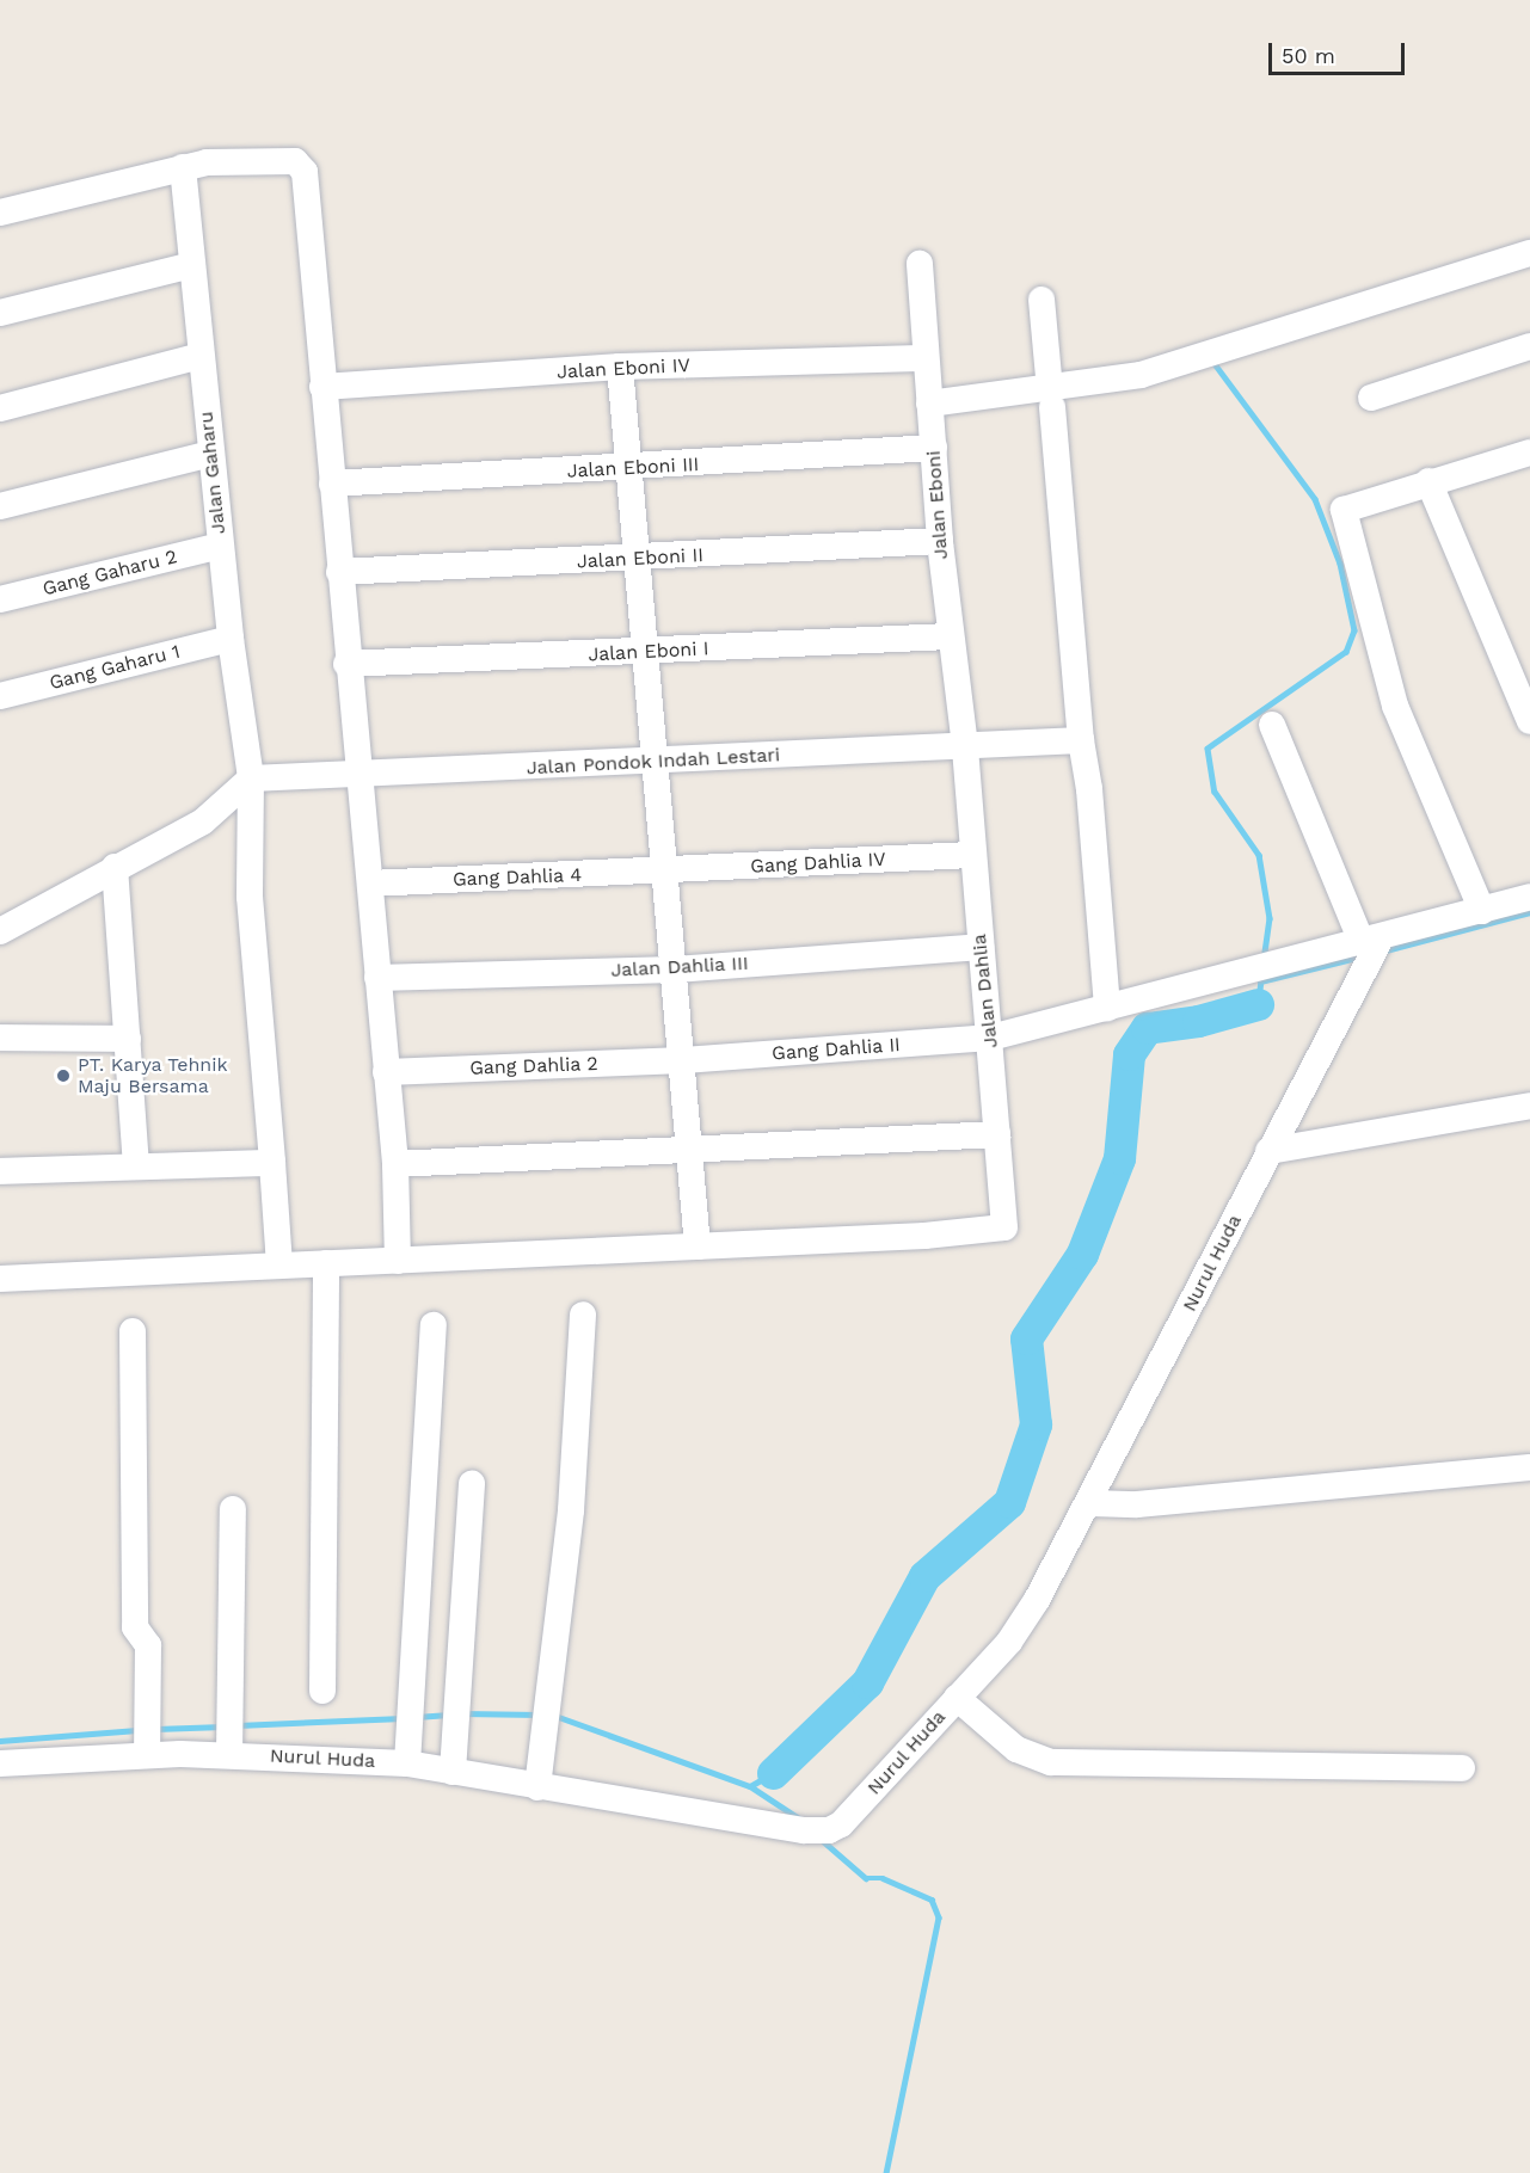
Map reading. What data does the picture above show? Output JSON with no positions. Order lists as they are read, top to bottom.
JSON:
{
  "streets": {
    "street": [
      "Jalan Eboni IV",
      "Jalan Eboni III",
      "Jalan Gaharu",
      "Jalan Eboni",
      "Jalan Eboni II",
      "Gang Gaharu 2",
      "Jalan Eboni I",
      "Gang Gaharu 1",
      "Jalan Pondok Indah Lestari",
      "Gang Dahlia IV",
      "Gang Dahlia 4",
      "Jalan Dahlia III",
      "Jalan Dahlia",
      "Gang Dahlia II",
      "Gang Dahlia 2",
      "Nurul Huda"
    ]
  },
  "crossings": [
    ["Jalan Eboni IV", "Jalan Eboni"],
    ["Jalan Eboni III", "Jalan Eboni"],
    ["Jalan Gaharu", "Gang Gaharu 2"],
    ["Jalan Gaharu", "Gang Gaharu 1"],
    ["Jalan Gaharu", "Jalan Pondok Indah Lestari"],
    ["Jalan Eboni", "Jalan Eboni II"],
    ["Jalan Eboni", "Jalan Eboni I"],
    ["Jalan Eboni", "Jalan Pondok Indah Lestari"],
    ["Jalan Eboni", "Jalan Dahlia"],
    ["Jalan Pondok Indah Lestari", "Jalan Dahlia"],
    ["Gang Dahlia IV", "Gang Dahlia 4"],
    ["Gang Dahlia IV", "Jalan Dahlia"],
    ["Jalan Dahlia III", "Jalan Dahlia"],
    ["Jalan Dahlia", "Gang Dahlia II"],
    ["Gang Dahlia II", "Gang Dahlia 2"],
    ["Gang Dahlia II", "Nurul Huda"]
  ],
  "places": ["PT. Karya Tehnik Maju Bersama"],
  "scale_bar": "50 m"
}
